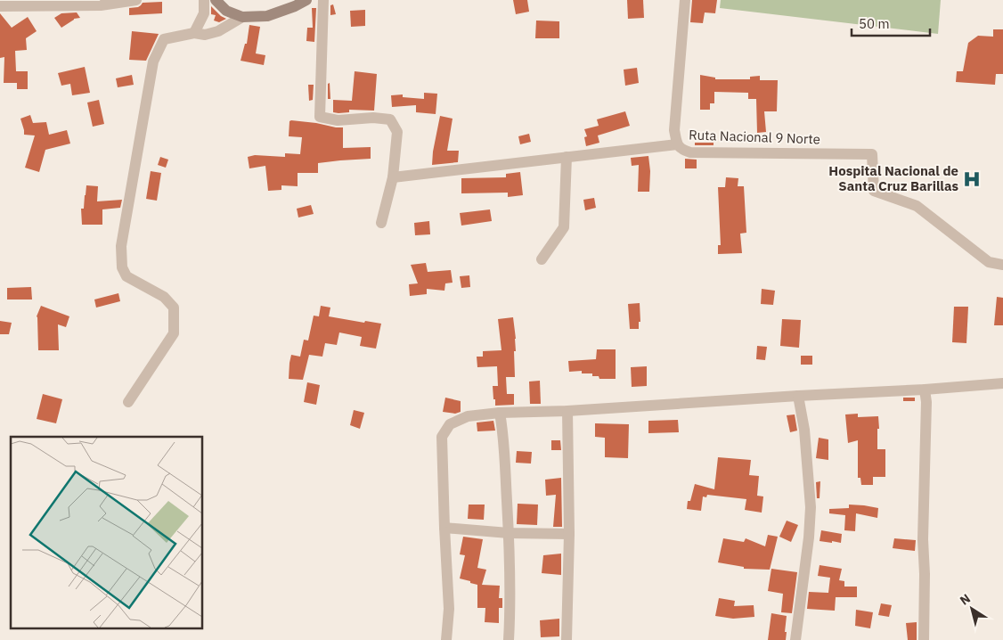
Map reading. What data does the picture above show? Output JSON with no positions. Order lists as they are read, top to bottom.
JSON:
{
  "streets": {
    "street": ["Ruta Nacional 9 Norte"]
  },
  "places": {
    "hospital": ["Hospital Nacional de Santa Cruz Barillas"]
  },
  "scale_bar": "50 m",
  "north": "top left"
}
